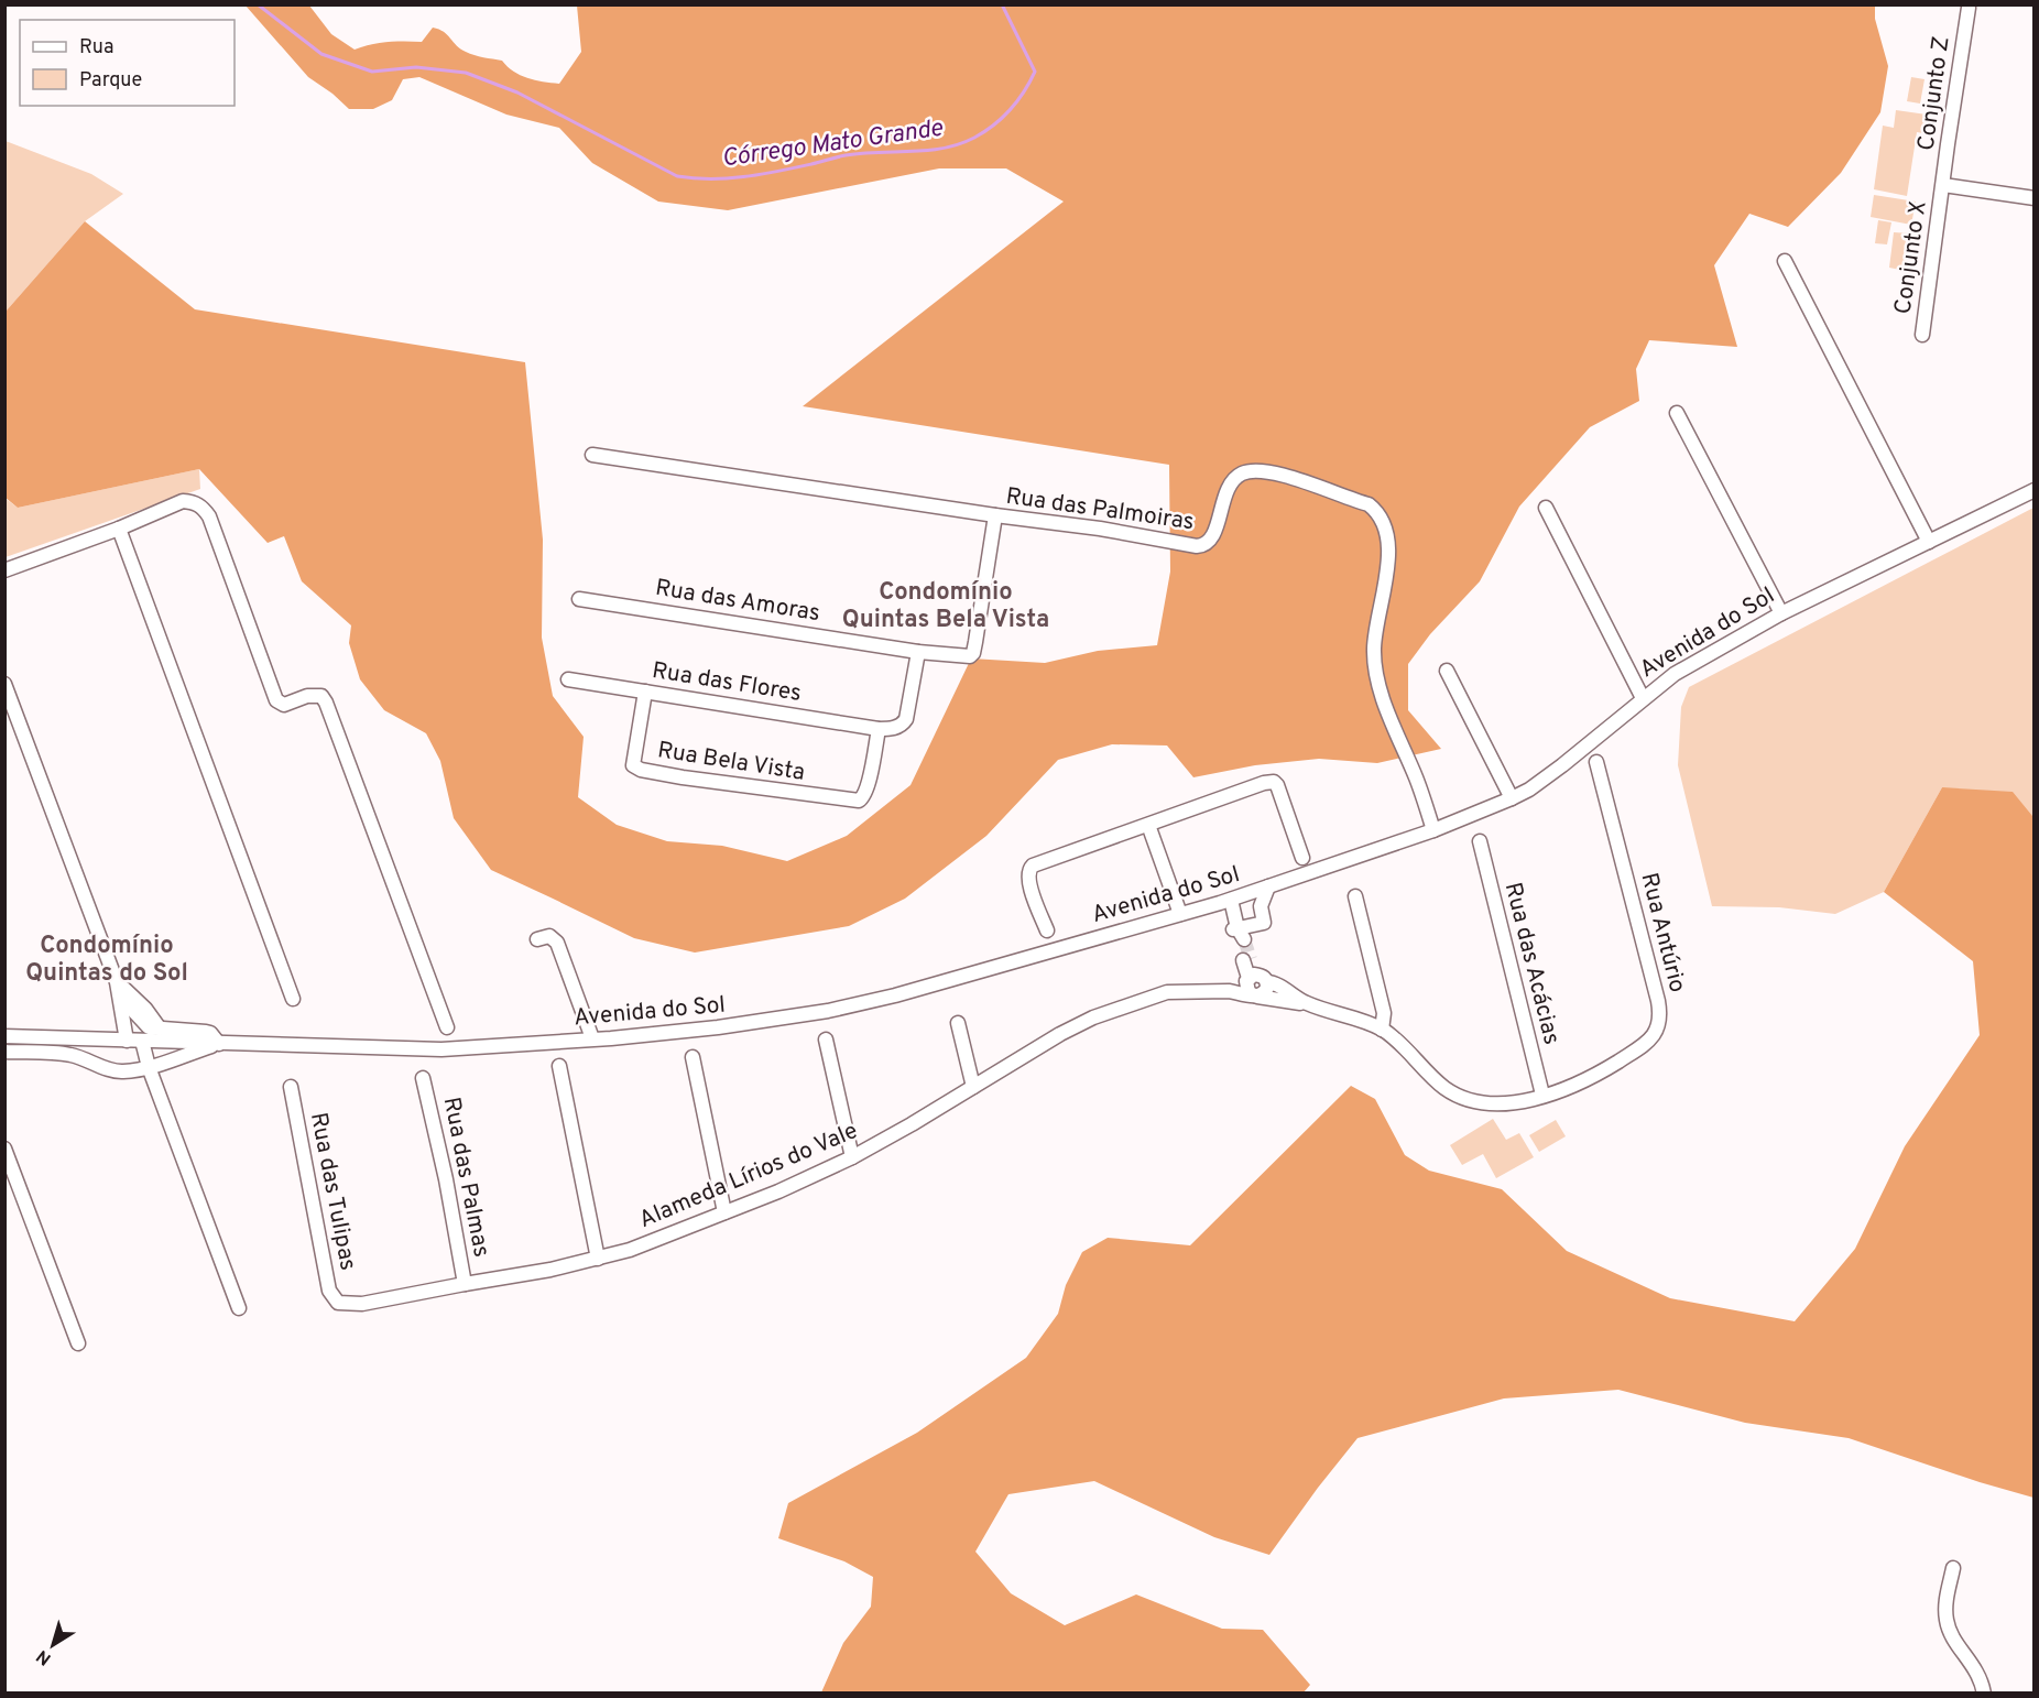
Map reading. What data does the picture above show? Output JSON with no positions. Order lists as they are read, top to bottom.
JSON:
{
  "streets": {
    "street": [
      "Conjunto Z",
      "Conjunto X",
      "Rua das Palmoiras",
      "Rua das Amoras",
      "Avenida do Sol",
      "Rua das Flores",
      "Rua Bela Vista",
      "Rua Antúrio",
      "Rua das Acácias",
      "Alameda Lírios do Vale",
      "Rua das Palmas",
      "Rua das Tulipas"
    ]
  },
  "crossings": [
    ["Conjunto Z", "Conjunto X"],
    ["Rua das Palmoiras", "Rua das Amoras"],
    ["Rua das Palmoiras", "Avenida do Sol"],
    ["Rua das Flores", "Rua Bela Vista"],
    ["Rua Antúrio", "Rua das Acácias"],
    ["Rua Antúrio", "Alameda Lírios do Vale"],
    ["Alameda Lírios do Vale", "Rua das Palmas"],
    ["Alameda Lírios do Vale", "Rua das Tulipas"]
  ],
  "districts": ["Condomínio Quintas Bela Vista", "Condomínio Quintas do Sol"],
  "water": ["Córrego Mato Grande"],
  "legend": ["Rua", "Parque"],
  "north": "bottom left"
}
